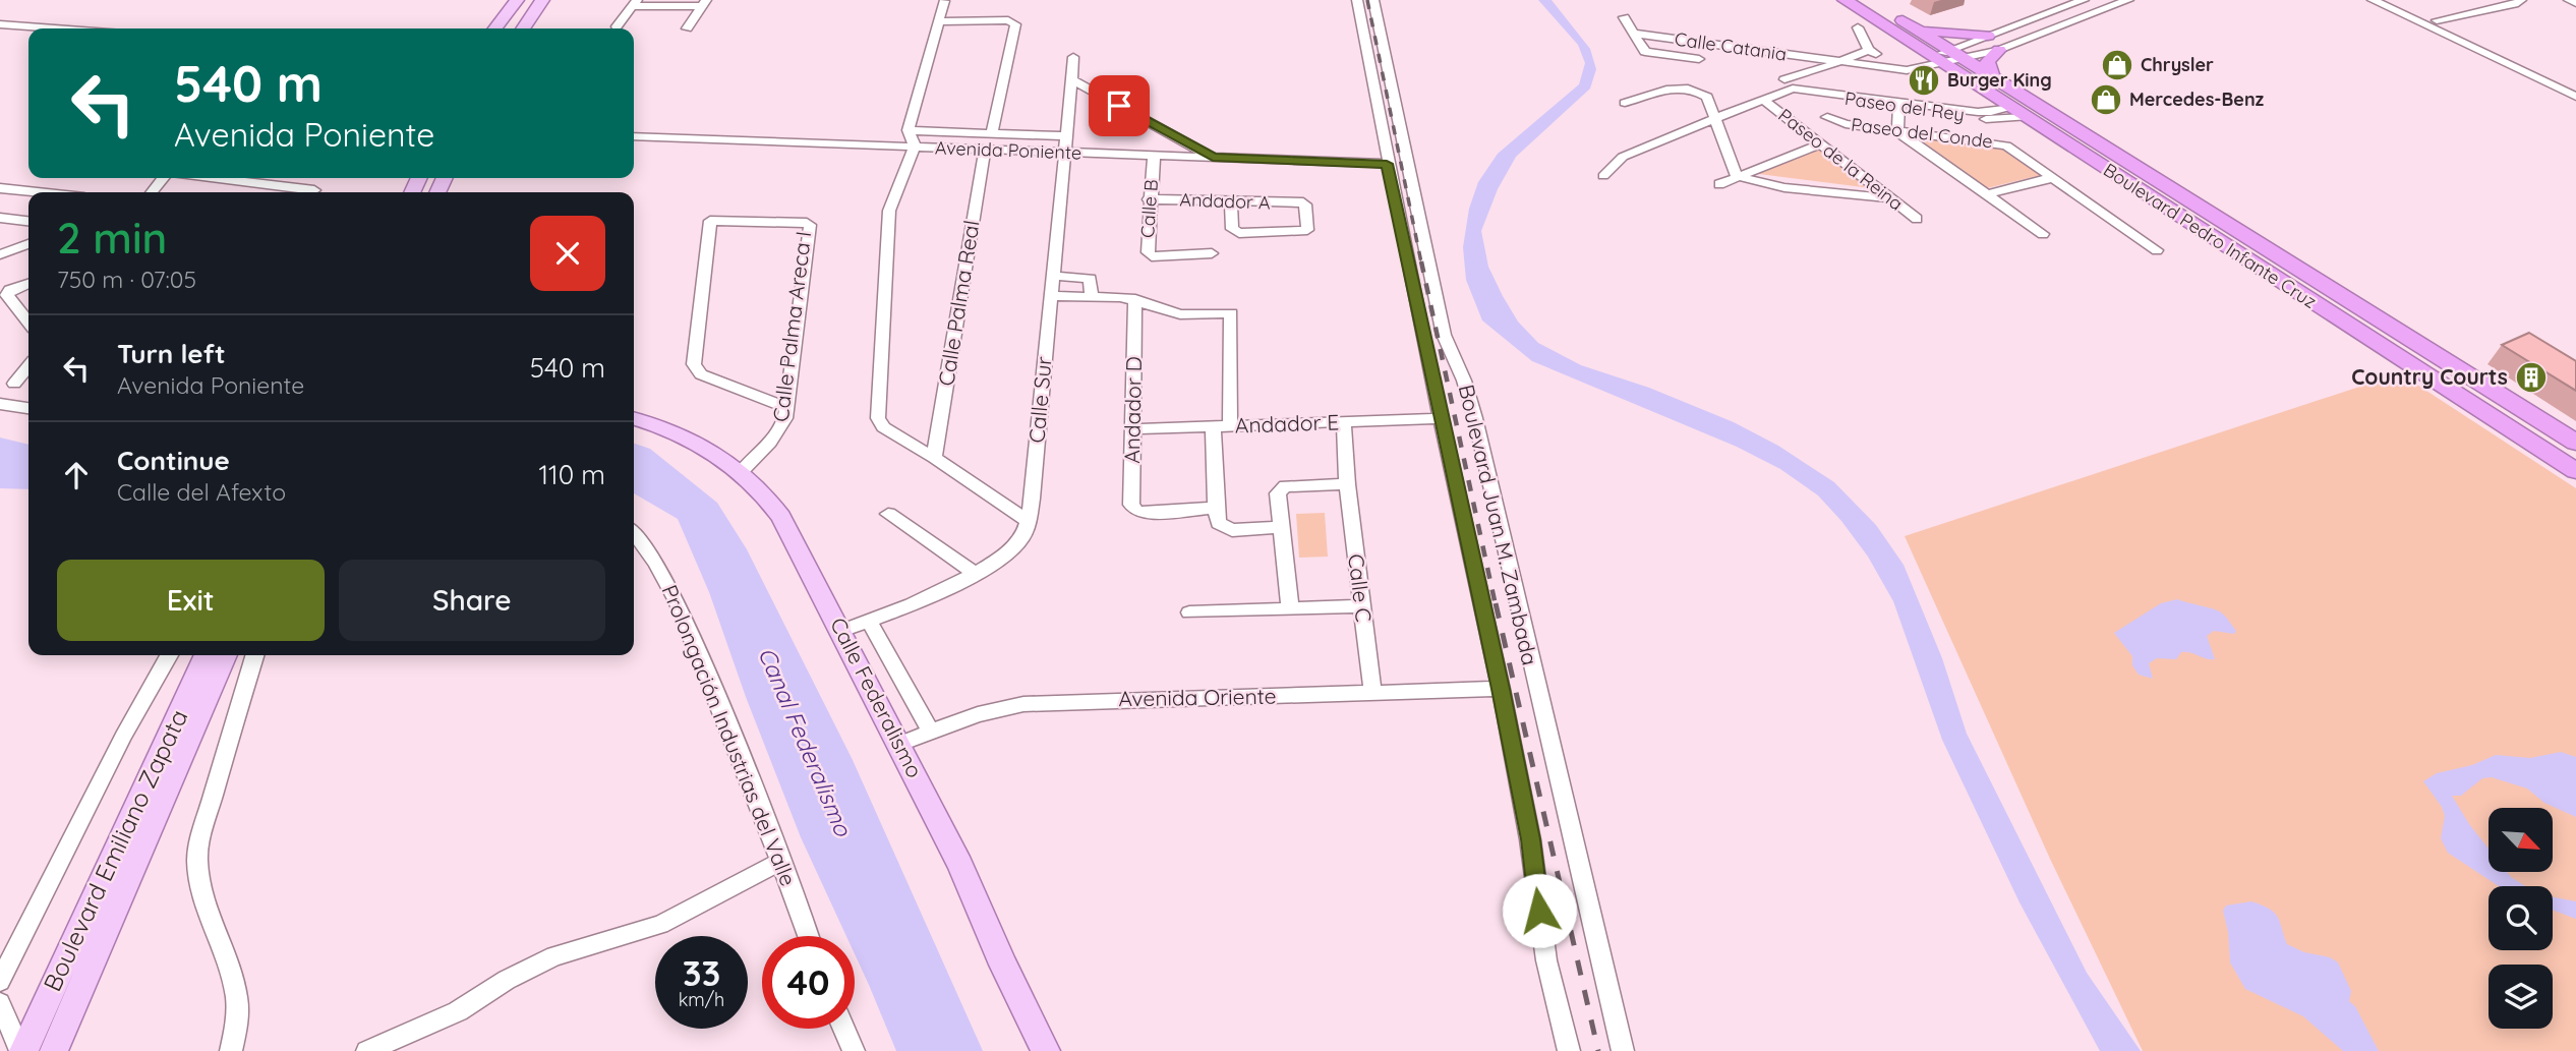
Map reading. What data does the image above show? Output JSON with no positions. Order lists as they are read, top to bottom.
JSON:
{
  "streets": {
    "highway": ["Boulevard Pedro Infante Cruz"],
    "main road": ["Calle Federalismo", "Boulevard Emiliano Zapata"],
    "street": [
      "Calle Catania",
      "Paseo del Rey",
      "Paseo del Conde",
      "Avenida Poniente",
      "Paseo de la Reina",
      "Andador A",
      "Calle B",
      "Calle Palma Real",
      "Calle Palma Areca I",
      "Calle Sur",
      "Andador D",
      "Andador E",
      "Boulevard Juan M. Zambada",
      "Calle C",
      "Avenida Oriente",
      "Prolongación Industrias del Valle"
    ]
  },
  "crossings": [
    ["Calle Catania", "Boulevard Pedro Infante Cruz"],
    ["Paseo del Rey", "Paseo de la Reina"],
    ["Paseo del Rey", "Boulevard Pedro Infante Cruz"],
    ["Avenida Poniente", "Calle B"],
    ["Avenida Poniente", "Calle Palma Real"],
    ["Avenida Poniente", "Calle Sur"],
    ["Avenida Poniente", "Boulevard Juan M. Zambada"],
    ["Andador A", "Calle B"],
    ["Calle Palma Areca I", "Calle Federalismo"],
    ["Calle Sur", "Calle Federalismo"],
    ["Andador D", "Andador E"],
    ["Andador E", "Boulevard Juan M. Zambada"],
    ["Andador E", "Calle C"],
    ["Boulevard Juan M. Zambada", "Avenida Oriente"],
    ["Calle C", "Avenida Oriente"],
    ["Calle Federalismo", "Avenida Oriente"]
  ],
  "water": ["Canal Federalismo"],
  "places": {
    "shop": ["Chrysler", "Mercedes-Benz"],
    "restaurant": ["Burger King"],
    "building": ["Country Courts"]
  },
  "north": "bottom right",
  "page": {
    "turn": ["540 m", "Avenida Poniente"],
    "heading": ["2 min", "750 m · 07:05"],
    "list": [
      {
        "name": "Turn left",
        "note": "Avenida Poniente",
        "value": "540 m"
      },
      {
        "name": "Continue",
        "note": "Calle del Afexto",
        "value": "110 m"
      }
    ],
    "buttons": ["Exit", "Share"],
    "speed": "33 km/h",
    "limit": "40"
  }
}
